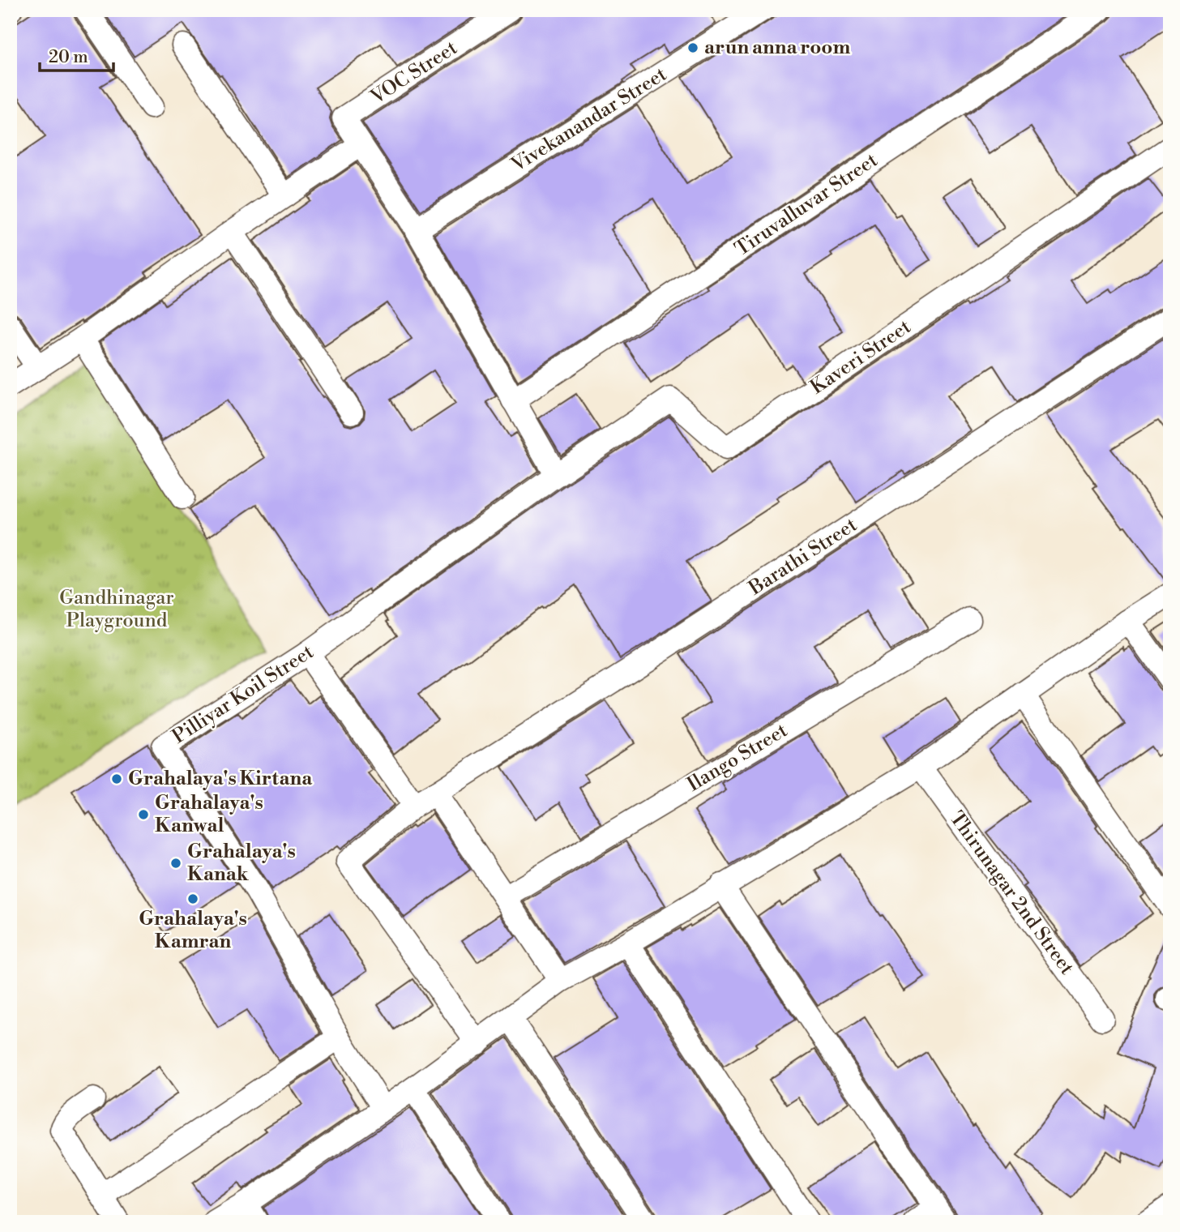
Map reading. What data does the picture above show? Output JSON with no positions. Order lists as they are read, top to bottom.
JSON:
{
  "streets": {
    "street": [
      "VOC Street",
      "Vivekanandar Street",
      "Tiruvalluvar Street",
      "Kaveri Street",
      "Barathi Street",
      "Pilliyar Koil Street",
      "Ilango Street",
      "Thirunagar 2nd Street"
    ]
  },
  "crossings": [
    ["Kaveri Street", "Pilliyar Koil Street"]
  ],
  "parks": ["Gandhinagar Playground"],
  "places": [
    "arun anna room",
    "Grahalaya's Kirtana",
    "Grahalaya's Kanwal",
    "Grahalaya's Kanak",
    "Grahalaya's Kamran"
  ],
  "scale_bar": "20 m"
}
